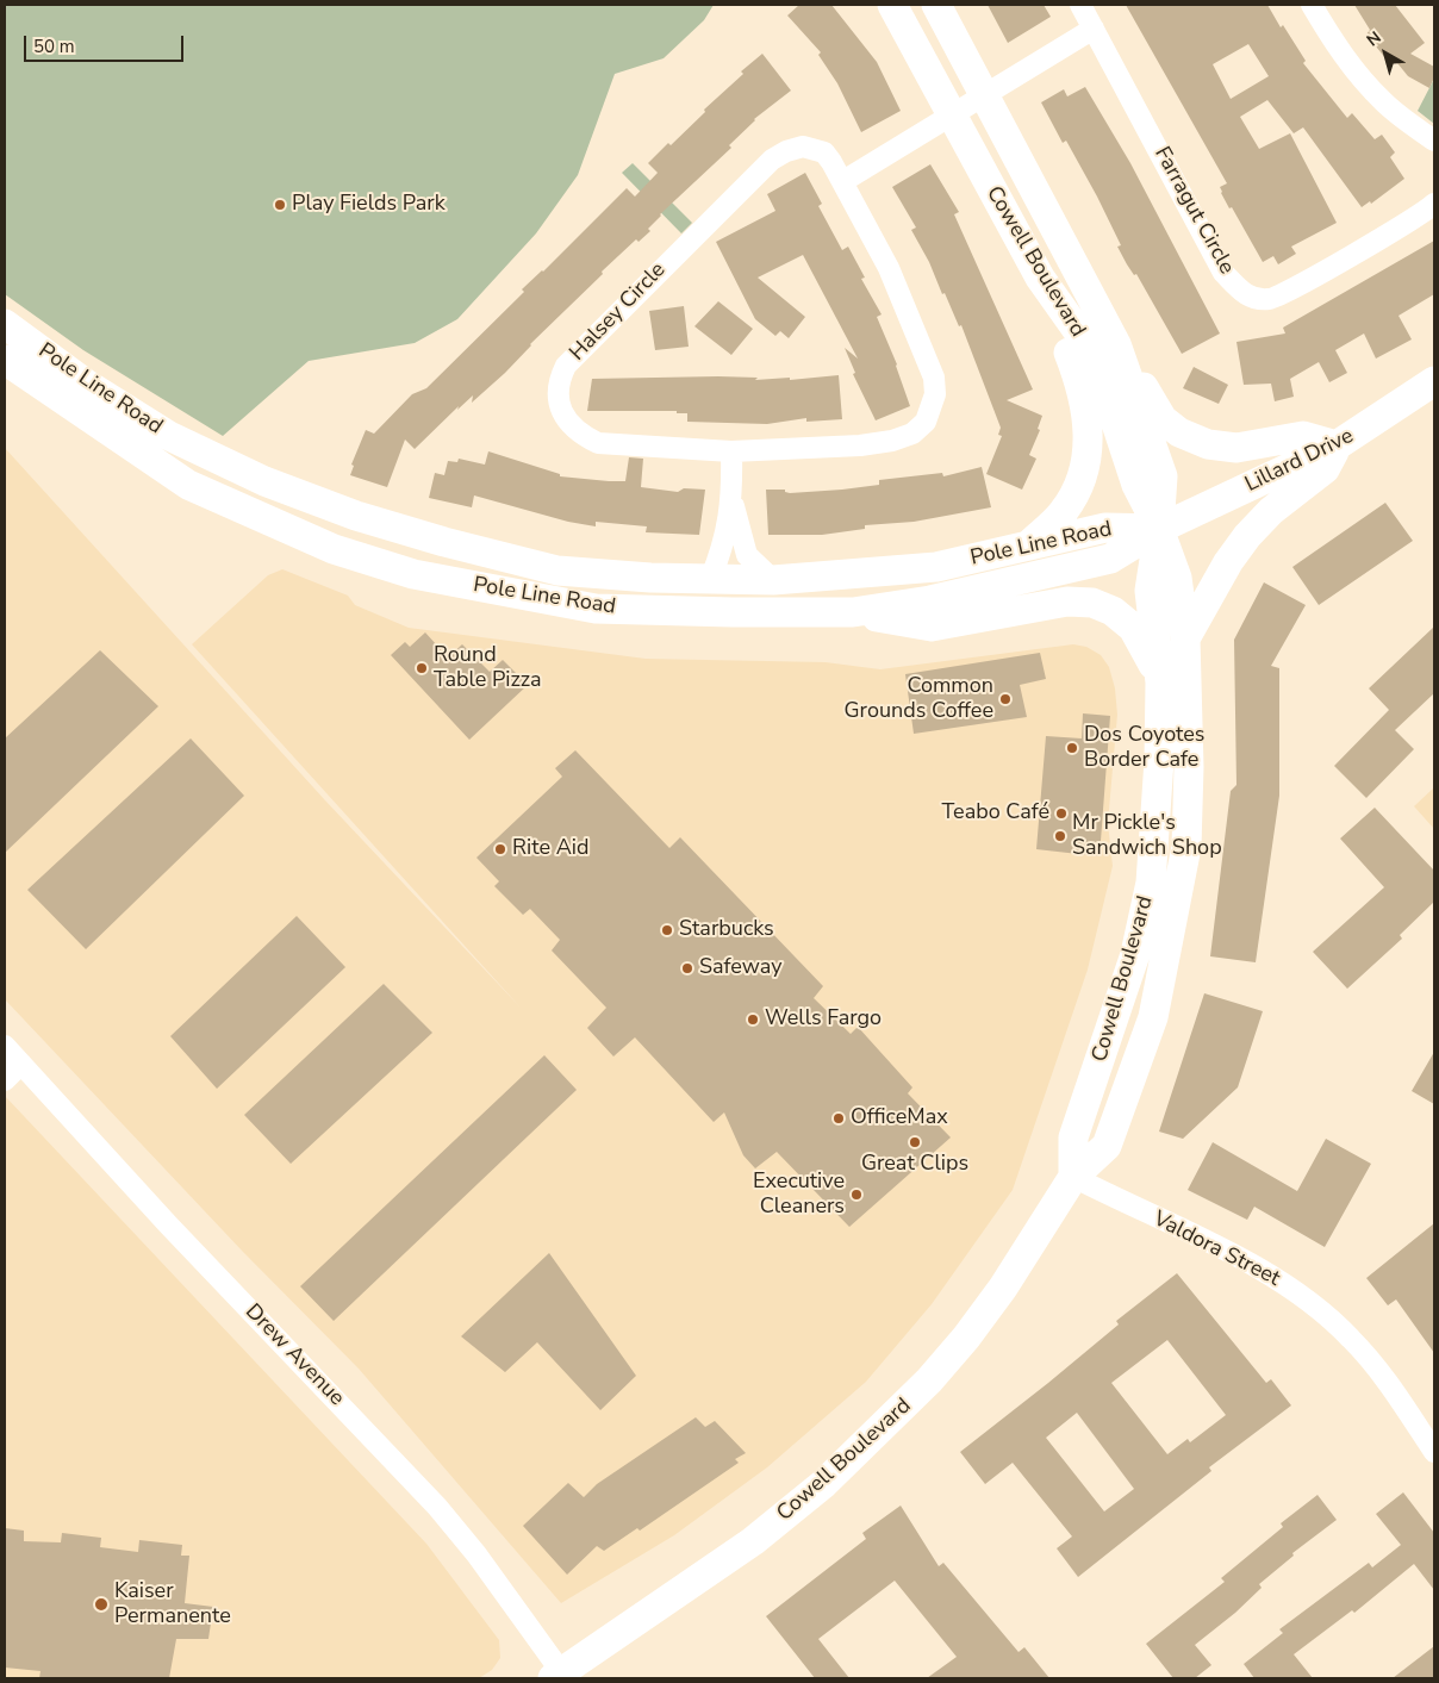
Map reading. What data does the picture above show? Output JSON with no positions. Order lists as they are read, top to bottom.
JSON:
{
  "streets": {
    "main road": ["Cowell Boulevard", "Pole Line Road", "Lillard Drive"],
    "street": [
      "Farragut Circle",
      "Halsey Circle",
      "Valdora Street",
      "Drew Avenue"
    ]
  },
  "crossings": [
    ["Cowell Boulevard", "Pole Line Road"],
    ["Cowell Boulevard", "Lillard Drive"],
    ["Cowell Boulevard", "Valdora Street"],
    ["Cowell Boulevard", "Drew Avenue"],
    ["Pole Line Road", "Lillard Drive"]
  ],
  "places": [
    "Play Fields Park",
    "Round Table Pizza",
    "Common Grounds Coffee",
    "Dos Coyotes Border Cafe",
    "Teabo Café",
    "Mr Pickle's Sandwich Shop",
    "Rite Aid",
    "Starbucks",
    "Safeway",
    "Wells Fargo",
    "OfficeMax",
    "Great Clips",
    "Executive Cleaners",
    "Kaiser Permanente"
  ],
  "scale_bar": "50 m",
  "north": "top left"
}
